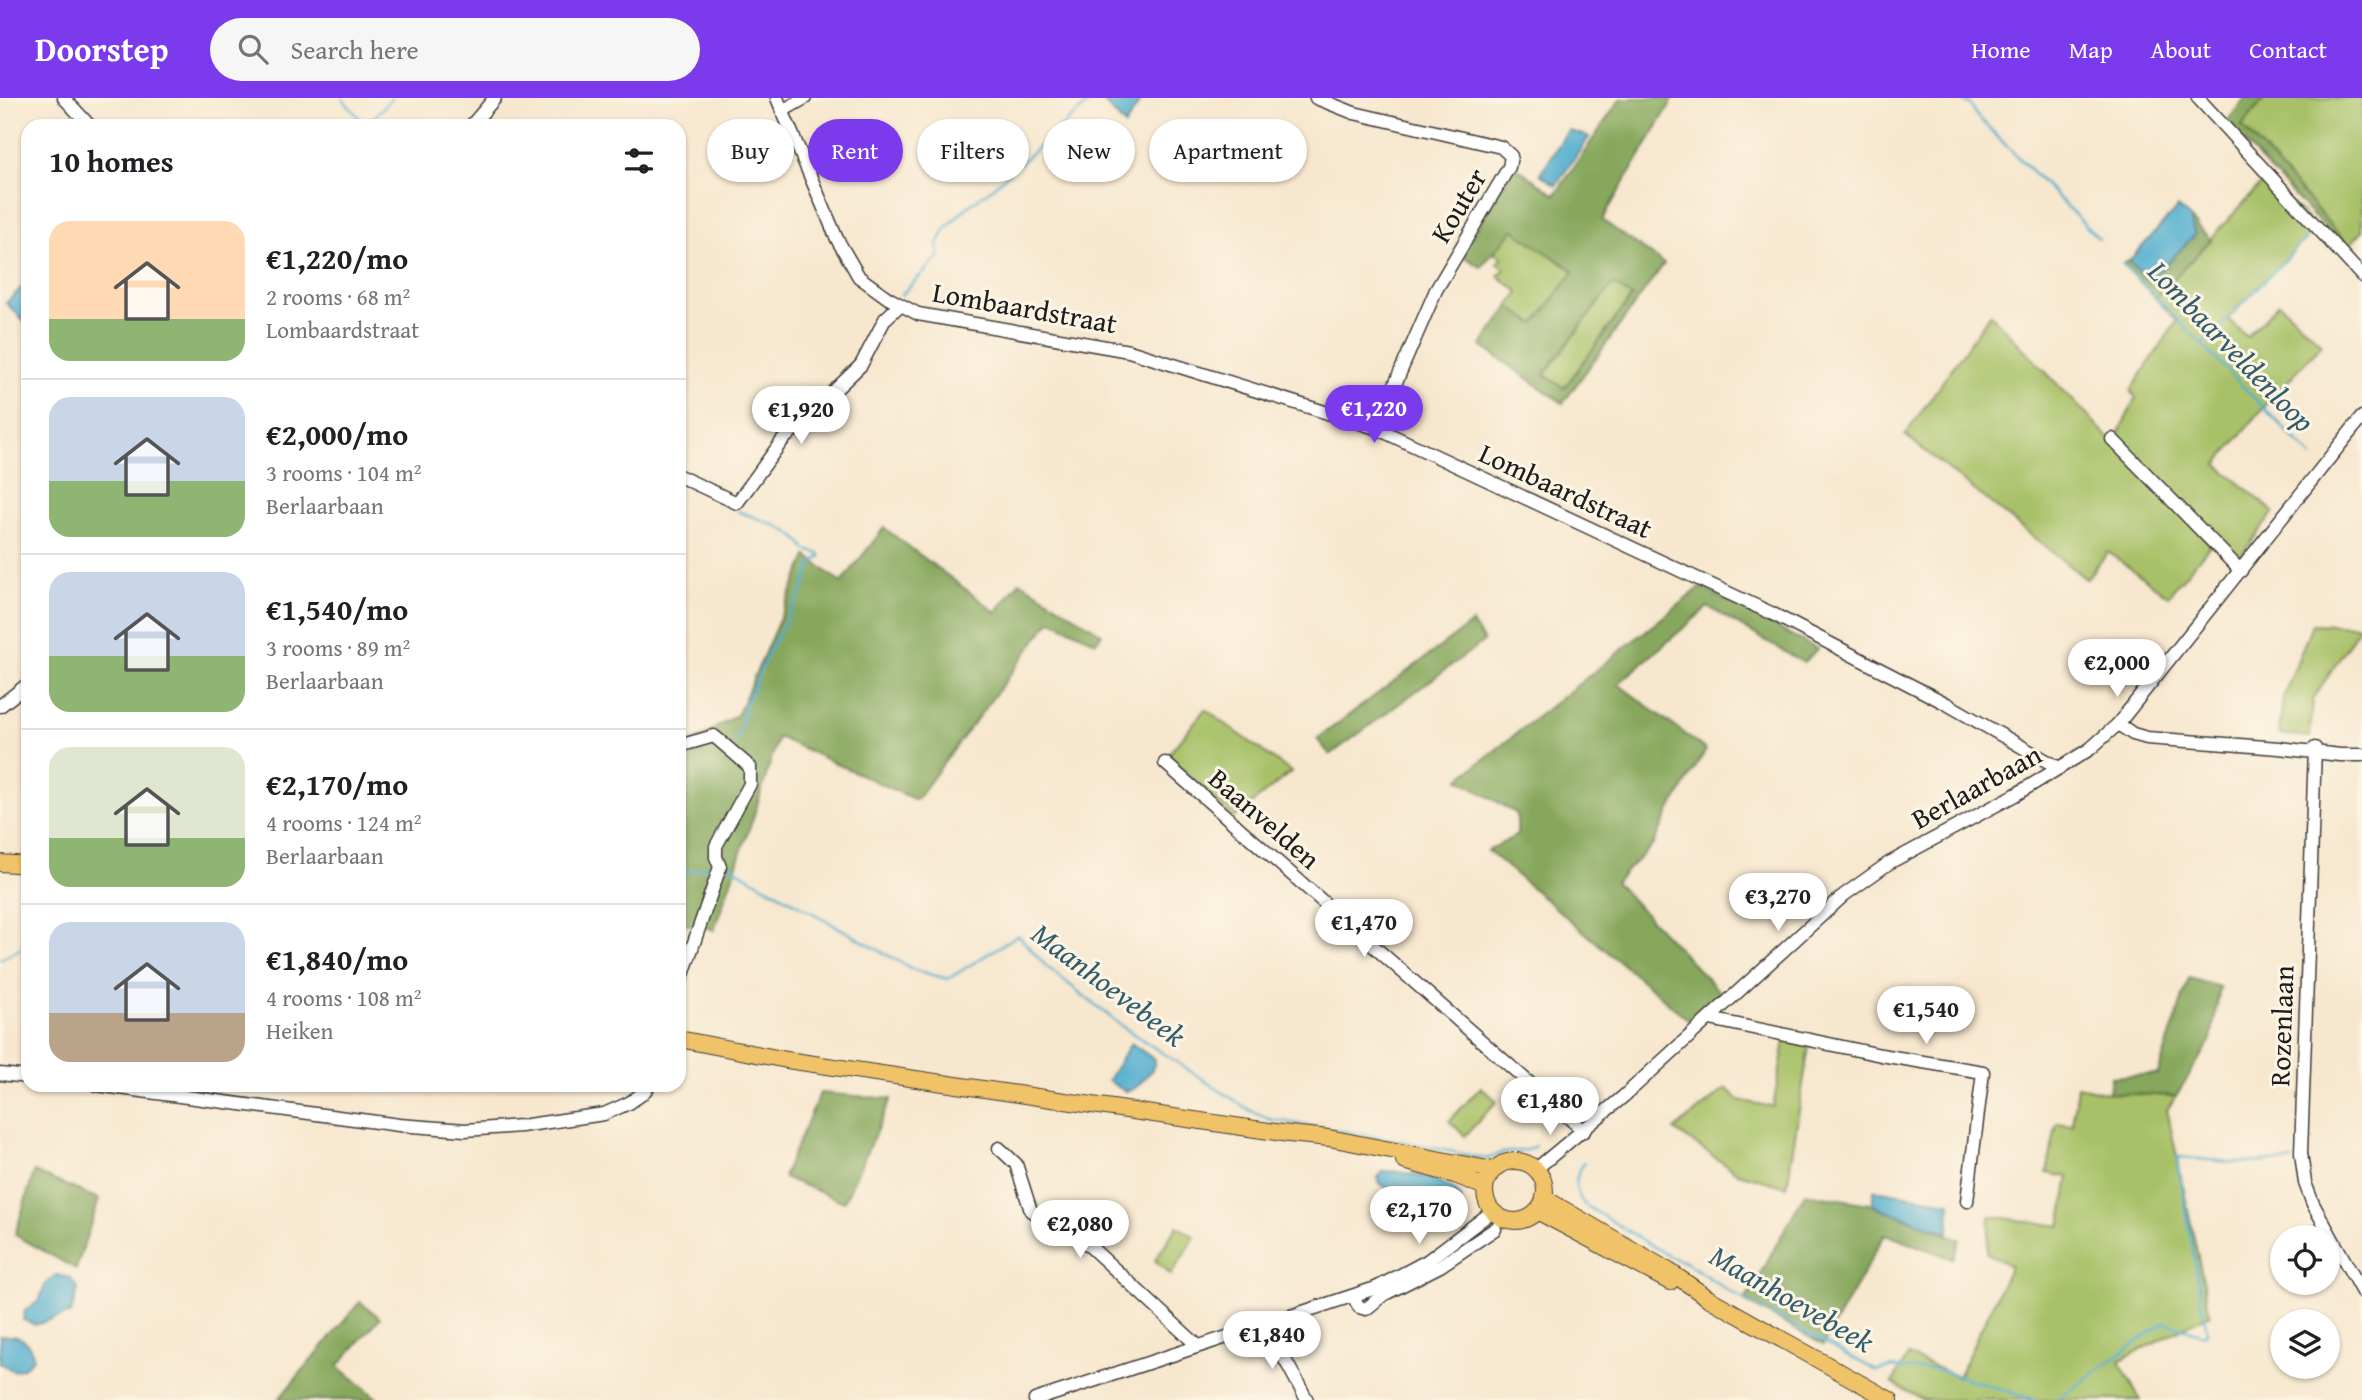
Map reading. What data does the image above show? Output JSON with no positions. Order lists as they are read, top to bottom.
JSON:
{
  "streets": {
    "street": [
      "Kouter",
      "Lombaardstraat",
      "Berlaarbaan",
      "Baanvelden",
      "Rozenlaan"
    ]
  },
  "crossings": [
    ["Kouter", "Lombaardstraat"],
    ["Lombaardstraat", "Berlaarbaan"],
    ["Berlaarbaan", "Baanvelden"]
  ],
  "water": ["Lombaarveldenloop", "Maanhoevebeek"],
  "page": {
    "header": "Doorstep",
    "search": "Search here",
    "nav": [
      "Home",
      "Map",
      "About",
      "Contact"
    ],
    "chip": [
      "Buy",
      "Rent",
      "Filters",
      "New",
      "Apartment"
    ],
    "heading": "10 homes",
    "list": [
      {
        "name": "€1,220/mo",
        "note": "2 rooms · 68 m² · Lombaardstraat"
      },
      {
        "name": "€2,000/mo",
        "note": "3 rooms · 104 m² · Berlaarbaan"
      },
      {
        "name": "€1,540/mo",
        "note": "3 rooms · 89 m² · Berlaarbaan"
      },
      {
        "name": "€2,170/mo",
        "note": "4 rooms · 124 m² · Berlaarbaan"
      },
      {
        "name": "€1,840/mo",
        "note": "4 rooms · 108 m² · Heiken"
      }
    ],
    "price": [
      "€1,220",
      "€1,920",
      "€2,000",
      "€3,270",
      "€1,470",
      "€1,540",
      "€1,480",
      "€2,170",
      "€2,080",
      "€1,840"
    ]
  }
}
